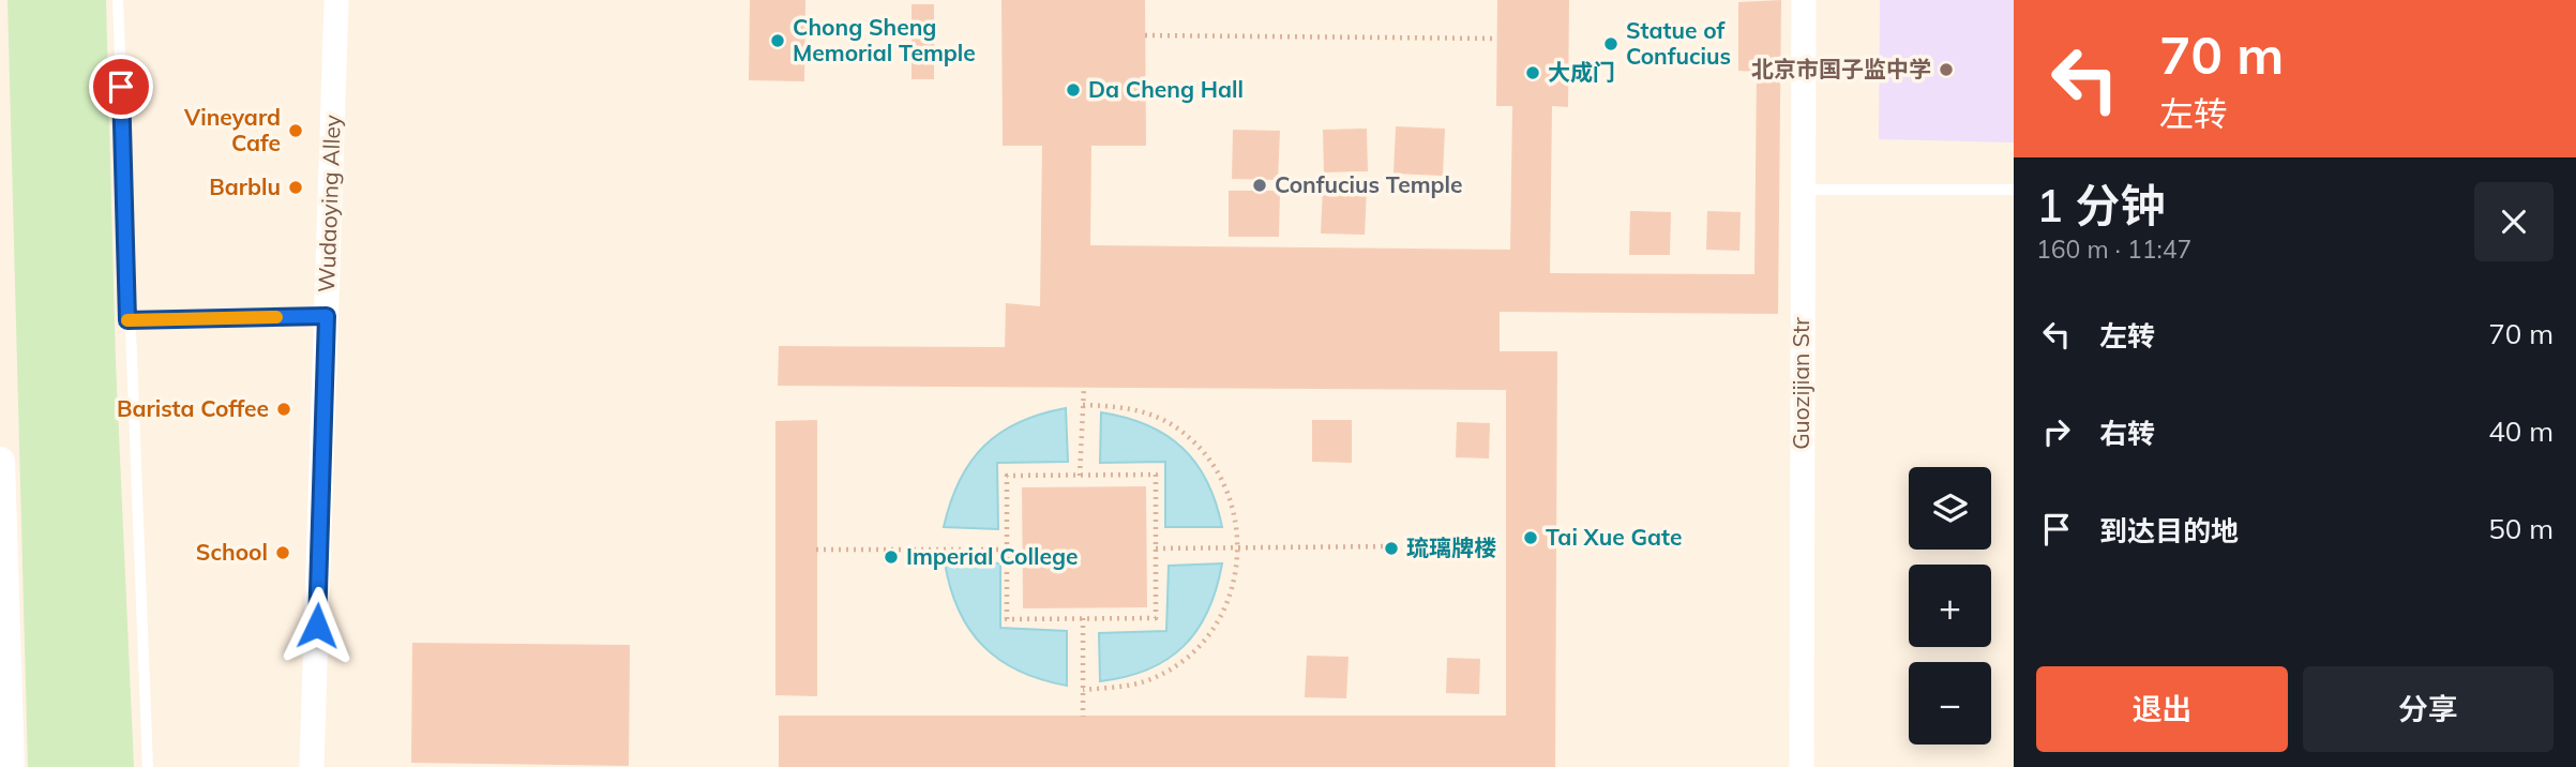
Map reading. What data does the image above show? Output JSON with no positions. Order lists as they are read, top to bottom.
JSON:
{
  "streets": {
    "street": ["Wudaoying Alley", "Guozijian Str"]
  },
  "places": [
    "Chong Sheng Memorial Temple",
    "Statue of Confucius",
    "北京市国子监中学",
    "大成门",
    "Da Cheng Hall",
    "Vineyard Cafe",
    "Confucius Temple",
    "Barblu",
    "Barista Coffee",
    "Tai Xue Gate",
    "琉璃牌楼",
    "School",
    "Imperial College"
  ],
  "page": {
    "turn": ["70 m", "左转"],
    "heading": ["1 分钟", "160 m · 11:47"],
    "list": [
      {
        "name": "左转",
        "value": "70 m"
      },
      {
        "name": "右转",
        "value": "40 m"
      },
      {
        "name": "到达目的地",
        "value": "50 m"
      }
    ],
    "map_buttons": ["+", "−"],
    "buttons": ["退出", "分享"]
  }
}
